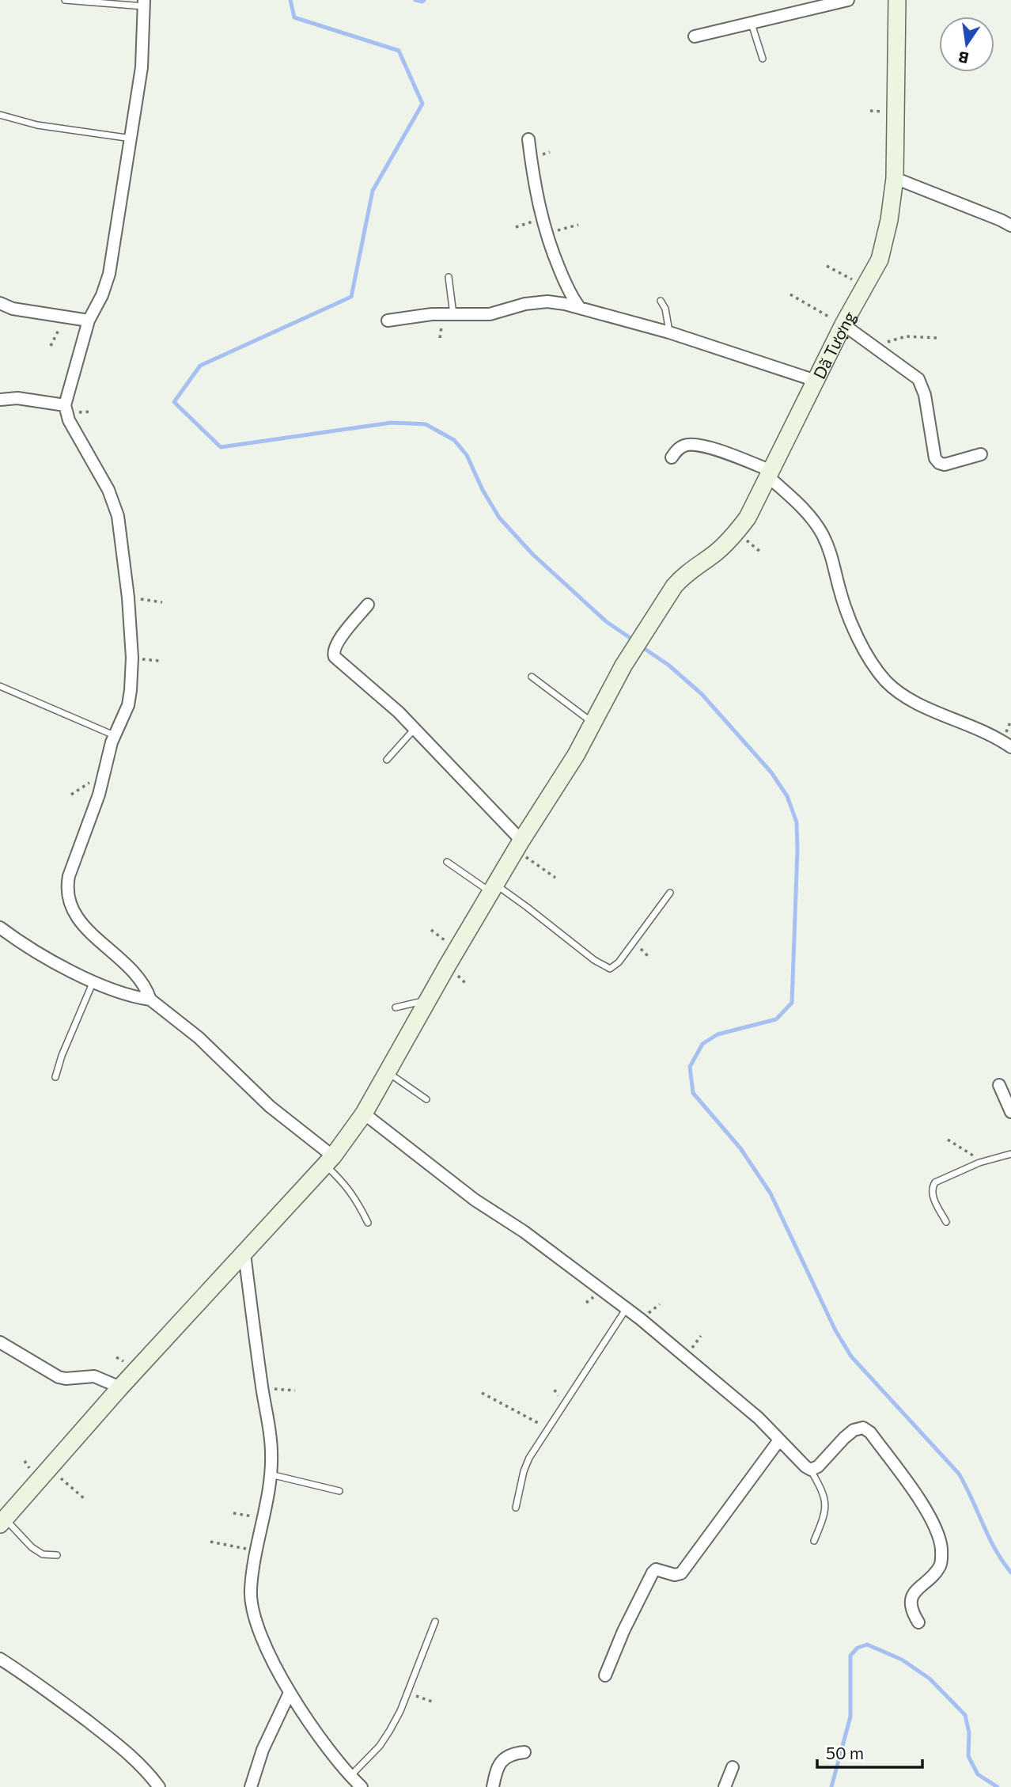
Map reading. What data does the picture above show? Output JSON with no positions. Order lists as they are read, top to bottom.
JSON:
{
  "streets": {
    "street": ["Dã Tượng"]
  },
  "scale_bar": "50 m",
  "north": "bottom"
}
